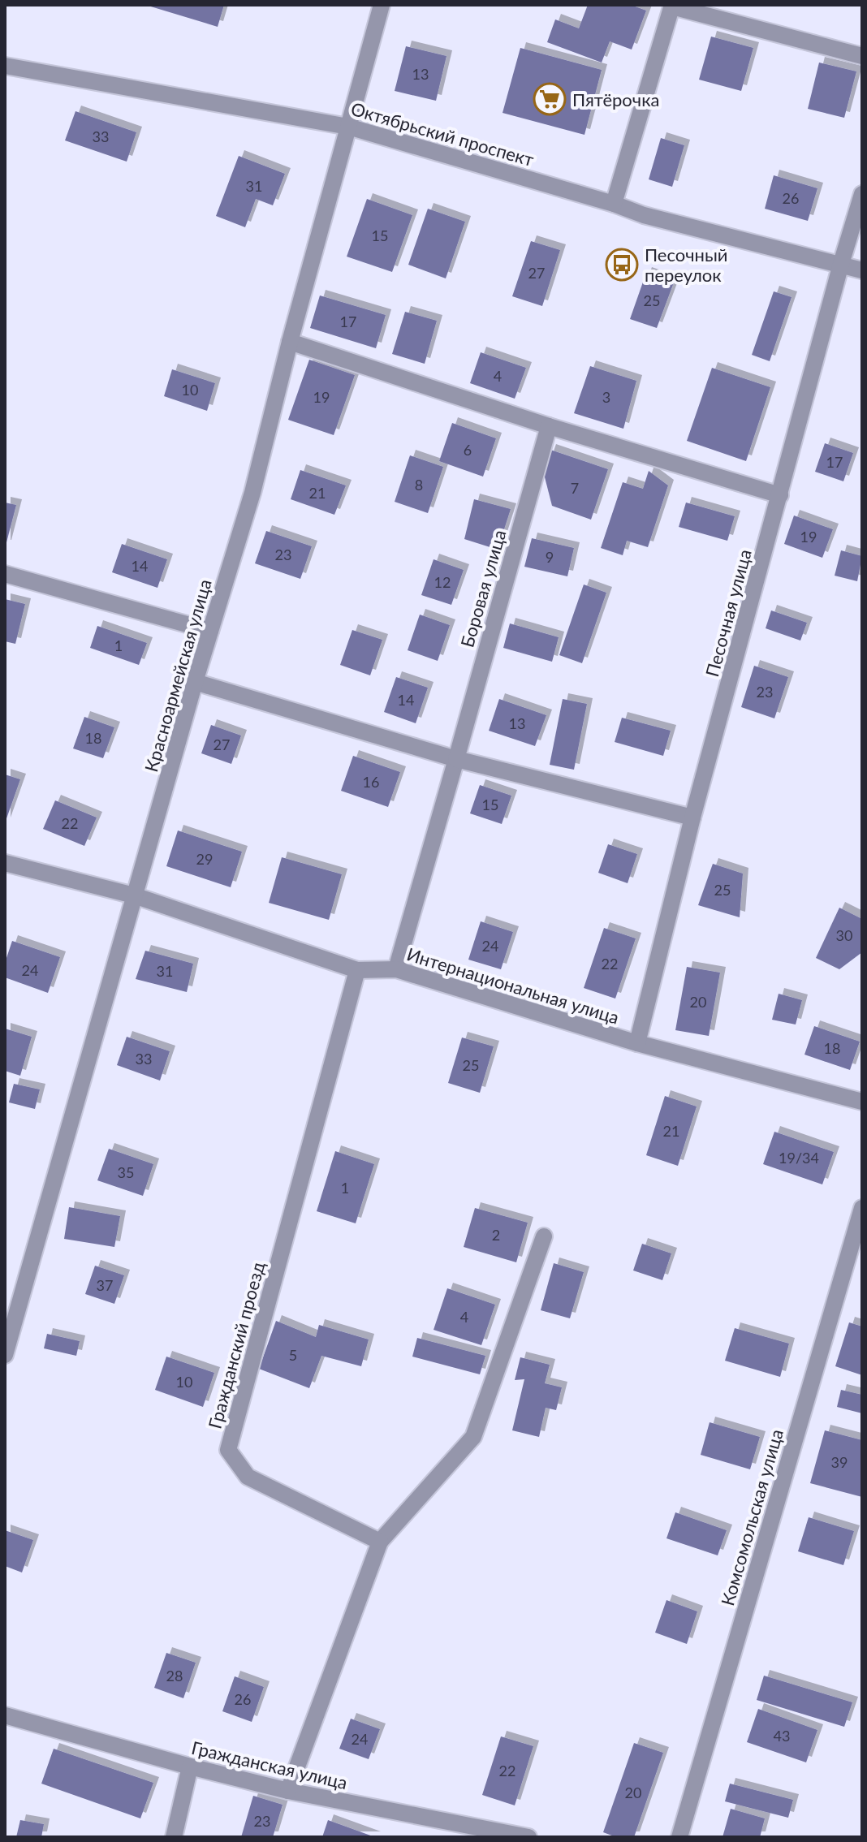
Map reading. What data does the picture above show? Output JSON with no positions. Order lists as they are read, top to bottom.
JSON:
{
  "streets": {
    "street": [
      "Октябрьский проспект",
      "Боровая улица",
      "Песочная улица",
      "Красноармейская улица",
      "Интернациональная улица",
      "Гражданский проезд",
      "Комсомольская улица",
      "Гражданская улица"
    ]
  },
  "crossings": [
    ["Октябрьский проспект", "Песочная улица"],
    ["Октябрьский проспект", "Красноармейская улица"],
    ["Боровая улица", "Интернациональная улица"],
    ["Песочная улица", "Интернациональная улица"],
    ["Красноармейская улица", "Интернациональная улица"],
    ["Интернациональная улица", "Гражданский проезд"]
  ],
  "places": {
    "supermarket": ["Пятёрочка"],
    "bus stop": ["Песочный переулок"]
  },
  "house_numbers": [
    "13",
    "33",
    "31",
    "26",
    "15",
    "27",
    "25",
    "17",
    "4",
    "10",
    "19",
    "3",
    "6",
    "17",
    "8",
    "7",
    "21",
    "19",
    "23",
    "9",
    "14",
    "12",
    "1",
    "23",
    "14",
    "13",
    "18",
    "27",
    "16",
    "15",
    "22",
    "29",
    "25",
    "30",
    "24",
    "22",
    "24",
    "31",
    "20",
    "18",
    "33",
    "25",
    "21",
    "19/34",
    "35",
    "1",
    "2",
    "37",
    "4",
    "5",
    "10",
    "39",
    "28",
    "26",
    "43",
    "24",
    "22",
    "20",
    "23"
  ]
}
